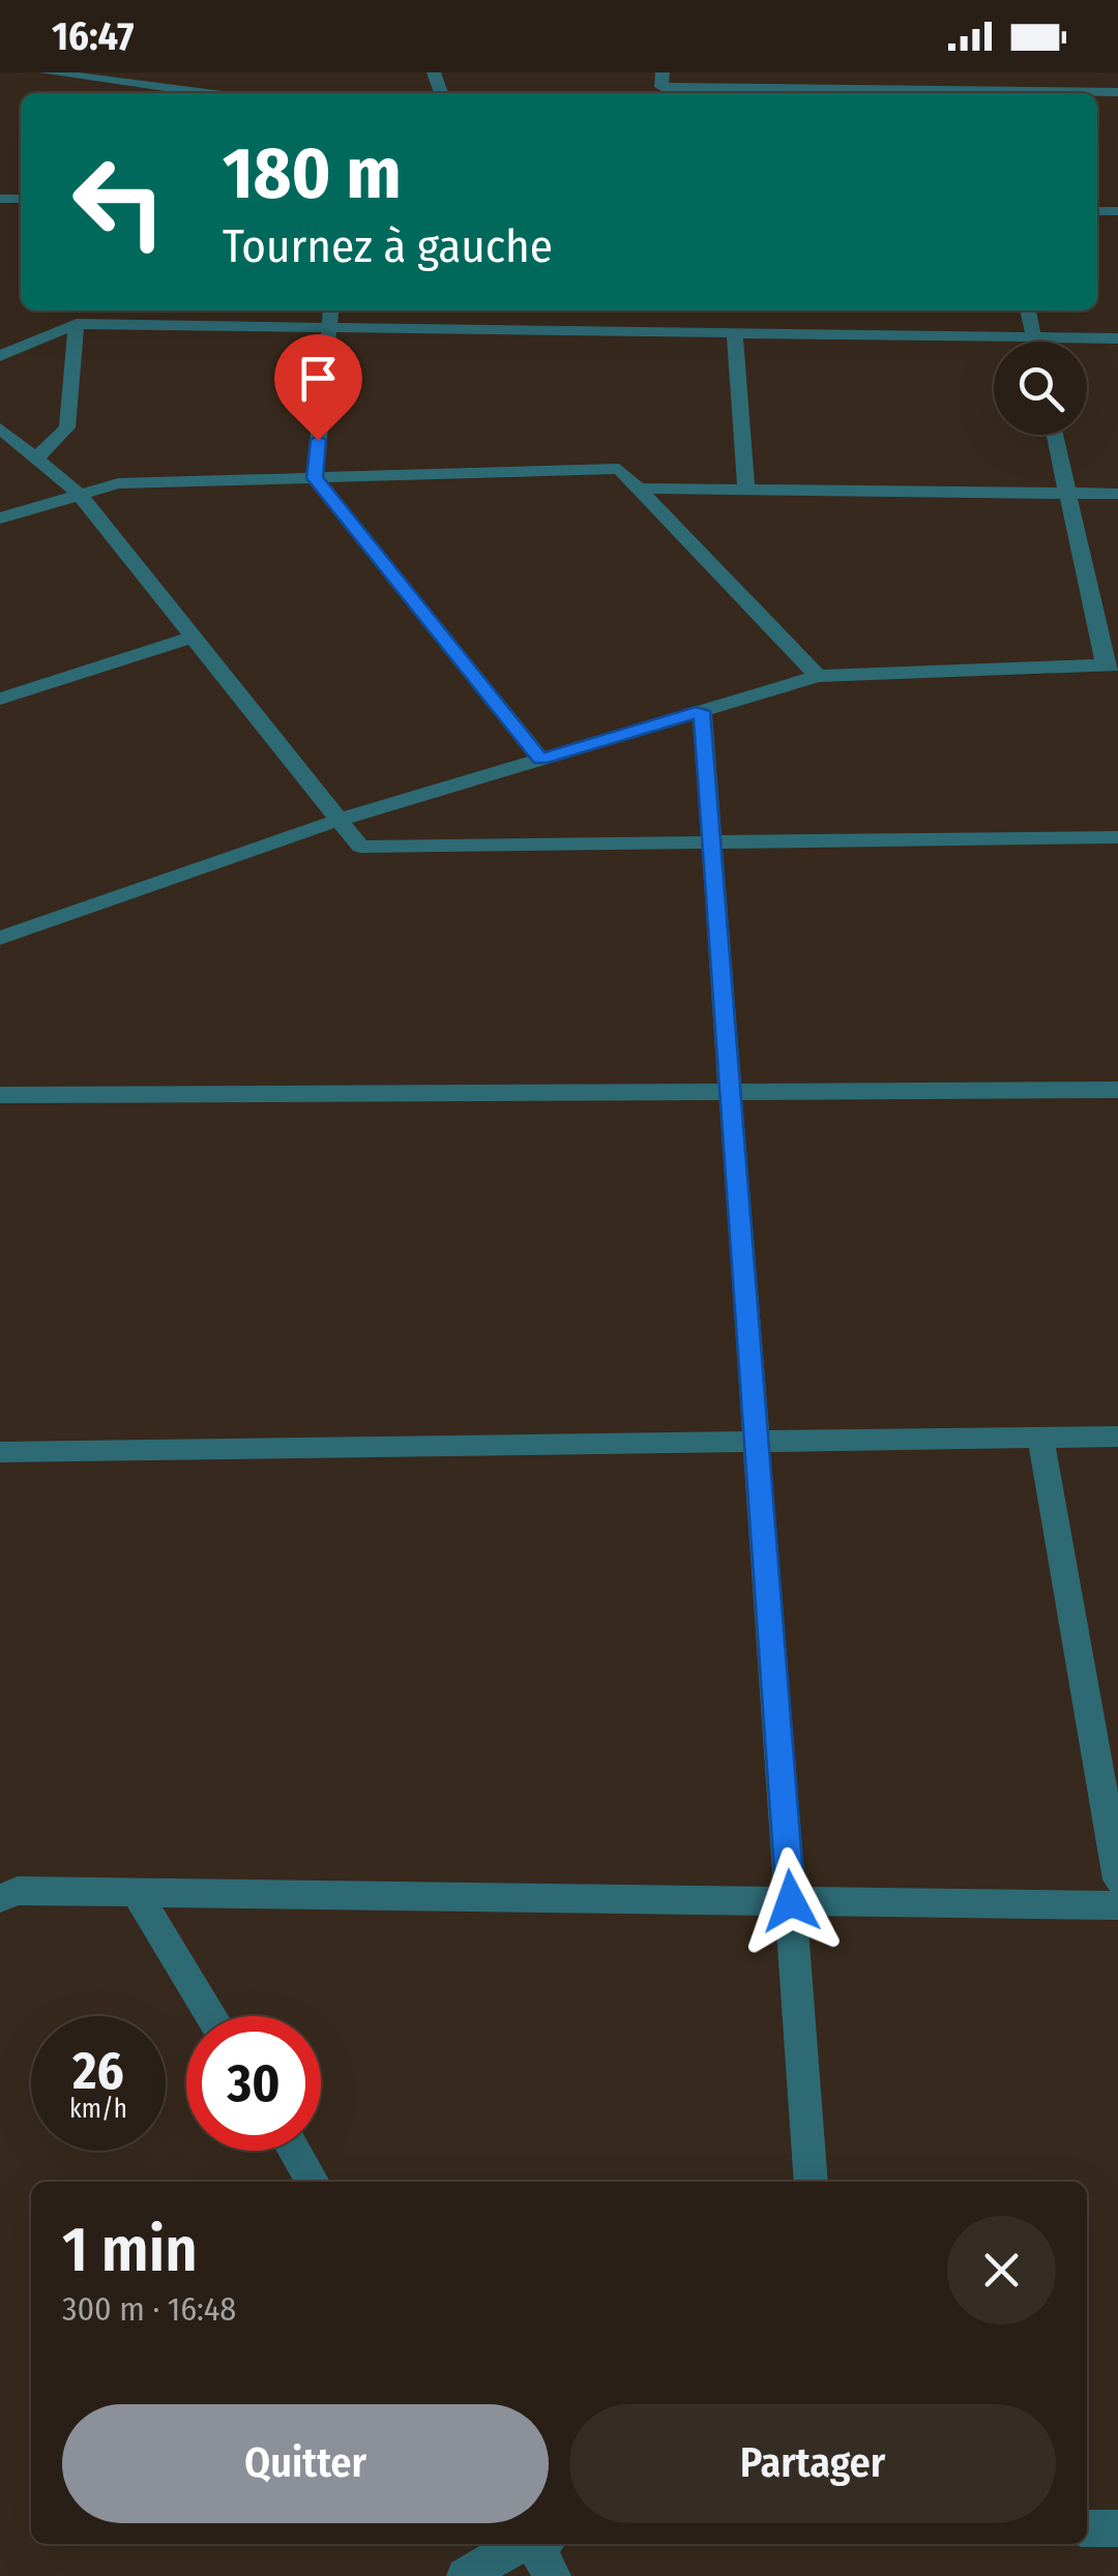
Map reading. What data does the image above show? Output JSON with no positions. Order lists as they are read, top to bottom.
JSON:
{
  "page": {
    "status": "16:47",
    "turn": ["180 m", "Tournez à gauche"],
    "speed": "26 km/h",
    "limit": "30",
    "heading": ["1 min", "300 m · 16:48"],
    "buttons": ["Quitter", "Partager"]
  }
}
